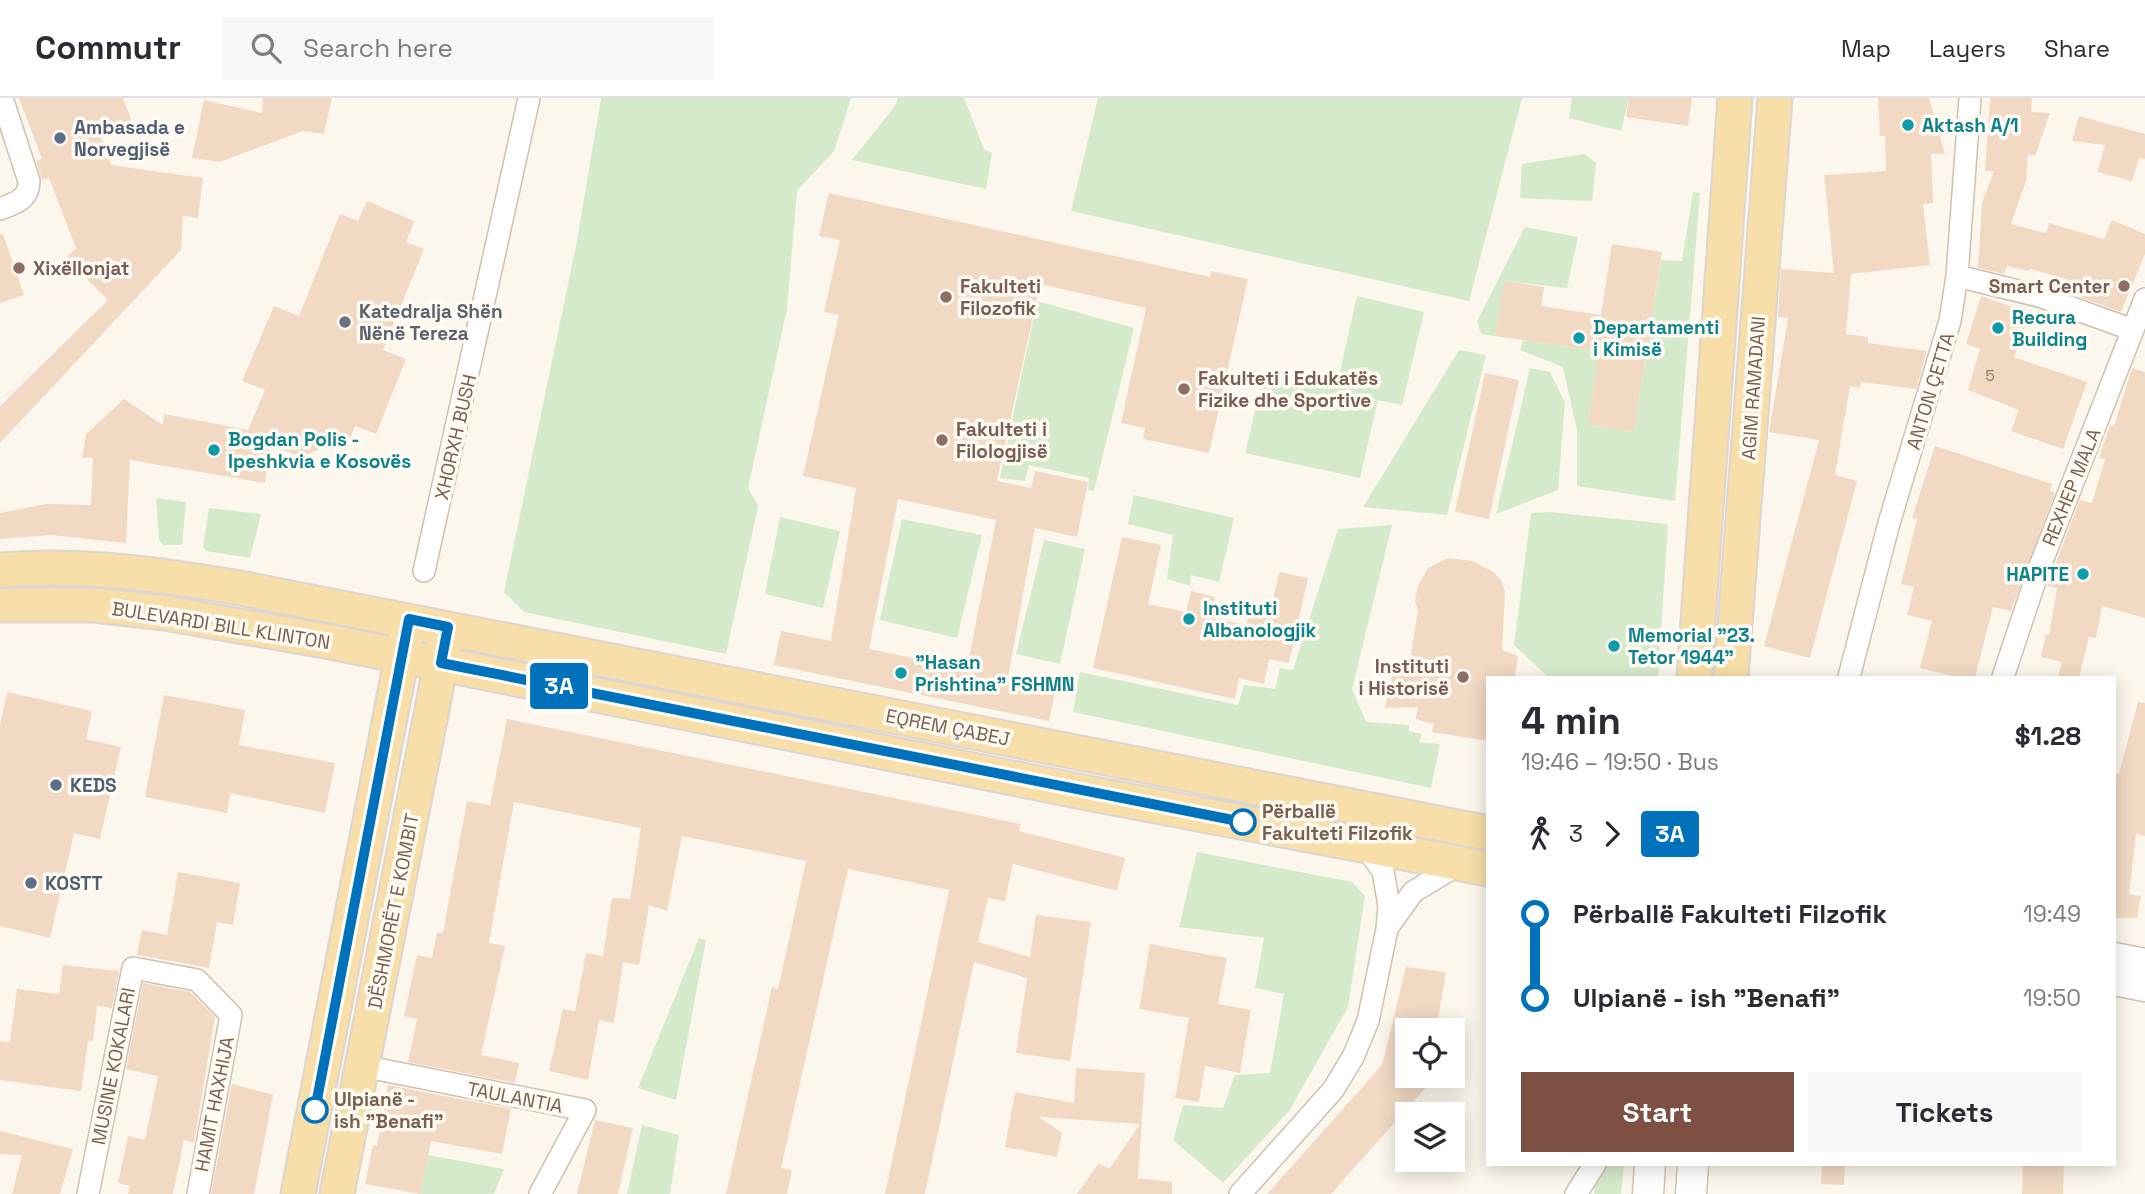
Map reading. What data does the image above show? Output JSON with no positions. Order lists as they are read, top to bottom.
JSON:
{
  "streets": {
    "main road": [
      "AGIM RAMADANI",
      "BULEVARDI BILL KLINTON",
      "EQREM ÇABEJ",
      "DËSHMORËT E KOMBIT"
    ],
    "street": [
      "ANTON ÇETTA",
      "XHORXH BUSH",
      "REXHEP MALA",
      "MUSINE KOKALARI",
      "TAULANTIA",
      "HAMIT HAXHIJA"
    ]
  },
  "crossings": [
    ["BULEVARDI BILL KLINTON", "EQREM ÇABEJ"],
    ["BULEVARDI BILL KLINTON", "DËSHMORËT E KOMBIT"],
    ["EQREM ÇABEJ", "DËSHMORËT E KOMBIT"],
    ["DËSHMORËT E KOMBIT", "TAULANTIA"],
    ["MUSINE KOKALARI", "HAMIT HAXHIJA"]
  ],
  "places": [
    "Aktash A/1",
    "Ambasada e Norvegjisë",
    "Xixëllonjat",
    "Smart Center",
    "Fakulteti Filozofik",
    "Katedralja Shën Nënë Tereza",
    "Recura Building",
    "Departamenti i Kimisë",
    "Fakulteti i Edukatës Fizike dhe Sportive",
    "Fakulteti i Filologjisë",
    "Bogdan Polis - Ipeshkvia e Kosovës",
    "HAPITE",
    "Instituti Albanologjik",
    "Memorial \"23. Tetor 1944\"",
    "\"Hasan Prishtina\" FSHMN",
    "Instituti i Historisë",
    "KEDS",
    "Përballë Fakulteti Filzofik",
    "KOSTT",
    "Ulpianë - ish \"Benafi\""
  ],
  "lines": ["bus line 3A"],
  "house_numbers": ["5"],
  "page": {
    "header": "Commutr",
    "search": "Search here",
    "nav": ["Map", "Layers", "Share"],
    "on_map": "3A",
    "heading": ["4 min", "19:46 – 19:50 · Bus", "$1.28"],
    "legs": ["3", "3A"],
    "list": [
      {
        "name": "Përballë Fakulteti Filzofik",
        "value": "19:49"
      },
      {
        "name": "Ulpianë - ish \"Benafi\"",
        "value": "19:50"
      }
    ],
    "buttons": ["Start", "Tickets"]
  }
}
